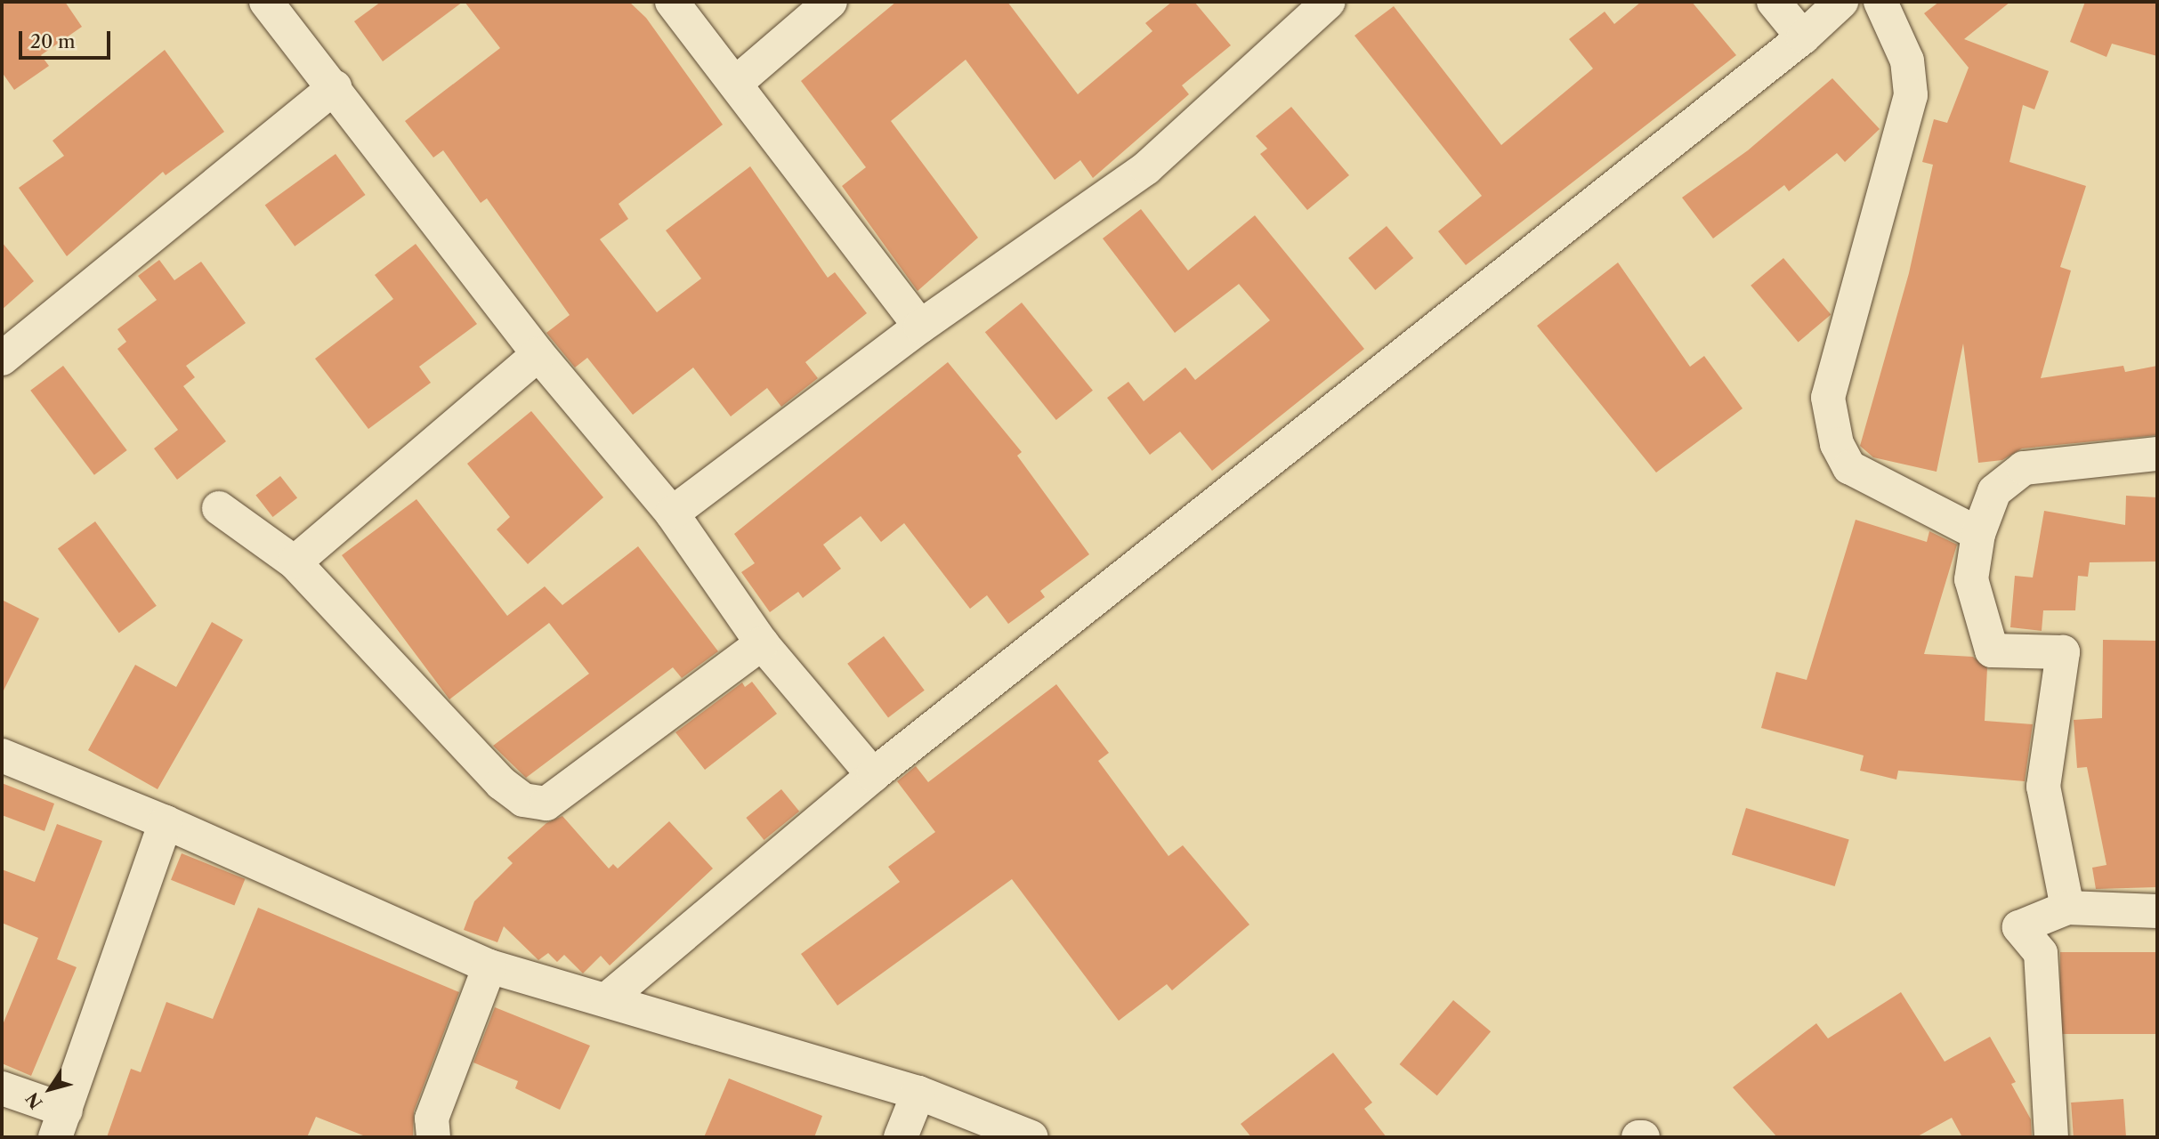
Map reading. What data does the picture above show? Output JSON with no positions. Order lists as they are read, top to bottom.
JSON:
{
  "scale_bar": "20 m",
  "north": "bottom left"
}
